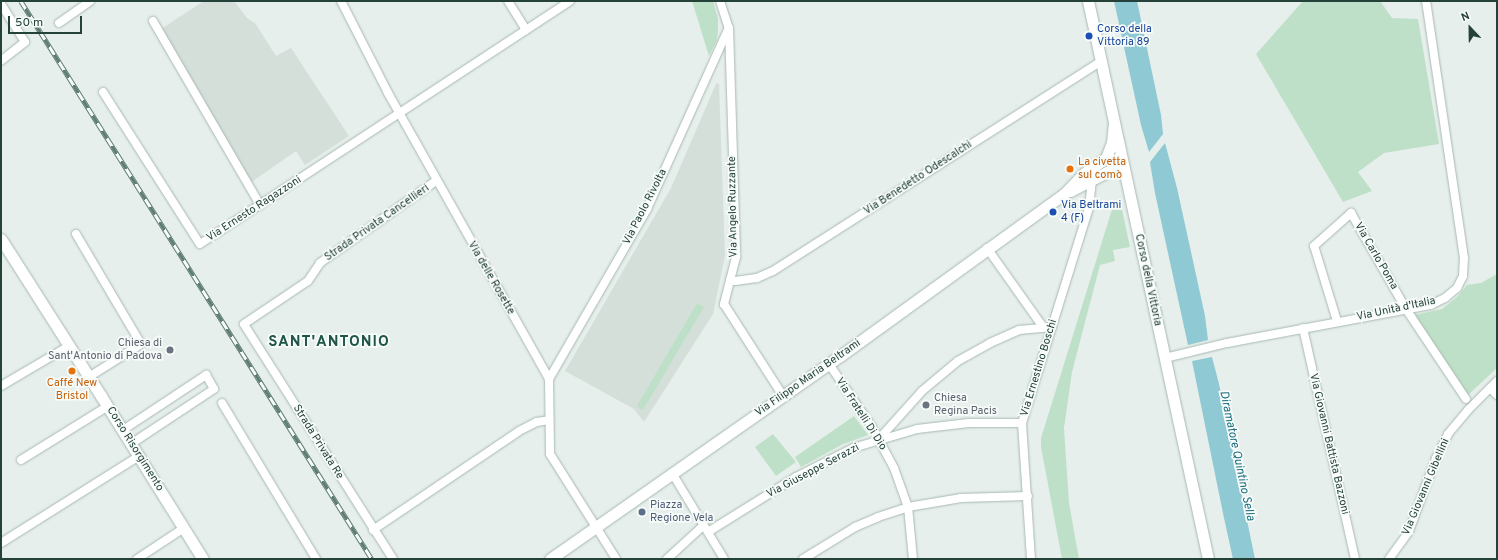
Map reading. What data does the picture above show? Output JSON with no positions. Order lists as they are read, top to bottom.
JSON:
{
  "streets": {
    "main road": ["Corso della Vittoria", "Via Filippo Maria Beltrami", "Corso Risorgimento"],
    "street": [
      "Via Benedetto Odescalchi",
      "Via Paolo Rivolta",
      "Via Angelo Ruzzante",
      "Via Ernesto Ragazzoni",
      "Strada Privata Cancellieri",
      "Via Carlo Poma",
      "Via delle Rosette",
      "Via Unità d'Italia",
      "Via Ernestino Boschi",
      "Via Fratelli Di Dio",
      "Strada Privata Re",
      "Via Giovanni Battista Bazzoni",
      "Via Giuseppe Serazzi",
      "Via Giovanni Gibellini"
    ]
  },
  "crossings": [
    ["Via Benedetto Odescalchi", "Via Angelo Ruzzante"],
    ["Via Benedetto Odescalchi", "Corso della Vittoria"],
    ["Via Paolo Rivolta", "Via Angelo Ruzzante"],
    ["Via Paolo Rivolta", "Via delle Rosette"],
    ["Via Angelo Ruzzante", "Via Filippo Maria Beltrami"],
    ["Via Ernesto Ragazzoni", "Via delle Rosette"],
    ["Strada Privata Cancellieri", "Via delle Rosette"],
    ["Strada Privata Cancellieri", "Strada Privata Re"],
    ["Via Carlo Poma", "Via Unità d'Italia"],
    ["Via delle Rosette", "Via Filippo Maria Beltrami"],
    ["Corso della Vittoria", "Via Unità d'Italia"],
    ["Corso della Vittoria", "Via Filippo Maria Beltrami"],
    ["Via Unità d'Italia", "Via Giovanni Battista Bazzoni"],
    ["Via Ernestino Boschi", "Via Filippo Maria Beltrami"],
    ["Via Ernestino Boschi", "Via Giuseppe Serazzi"],
    ["Via Filippo Maria Beltrami", "Via Fratelli Di Dio"],
    ["Via Fratelli Di Dio", "Via Giuseppe Serazzi"]
  ],
  "districts": ["SANT'ANTONIO"],
  "water": ["Diramatore Quintino Sella"],
  "places": [
    "Corso della Vittoria 89",
    "La civetta sul comò",
    "Via Beltrami 4 (F)",
    "Chiesa di Sant'Antonio di Padova",
    "Caffé New Bristol",
    "Chiesa Regina Pacis",
    "Piazza Regione Vela"
  ],
  "scale_bar": "50 m",
  "north": "top"
}
